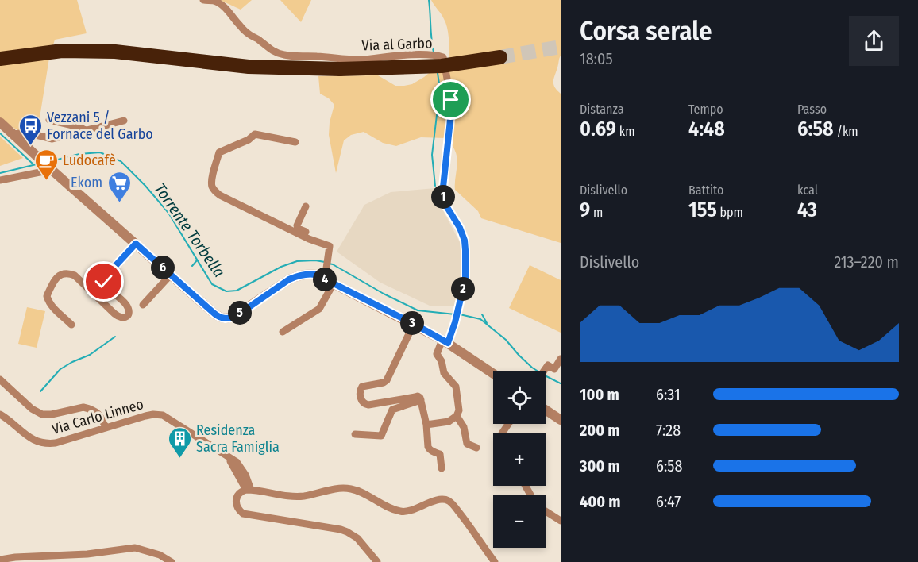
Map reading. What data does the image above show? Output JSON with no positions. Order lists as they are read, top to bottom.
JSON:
{
  "streets": {
    "street": ["Via al Garbo", "Via Carlo Linneo"]
  },
  "water": ["Torrente Torbella"],
  "places": {
    "bus stop": ["Vezzani 5 / Fornace del Garbo"],
    "cafe": ["Ludocafè"],
    "supermarket": ["Ekom"],
    "building": ["Residenza Sacra Famiglia"]
  },
  "page": {
    "heading": ["Corsa serale", "18:05"],
    "stats": [
      ["Distanza", "0.69 km"],
      ["Tempo", "4:48"],
      ["Passo", "6:58 /km"],
      ["Dislivello", "9 m"],
      ["Battito", "155 bpm"],
      ["kcal", "43"]
    ],
    "pins": [
      "1",
      "6",
      "4",
      "2",
      "5",
      "3"
    ],
    "chart": ["Dislivello", "213–220 m"],
    "map_buttons": ["+", "−"],
    "list": [
      {
        "name": "100 m",
        "note": "6:31"
      },
      {
        "name": "200 m",
        "note": "7:28"
      },
      {
        "name": "300 m",
        "note": "6:58"
      },
      {
        "name": "400 m",
        "note": "6:47"
      }
    ]
  }
}
